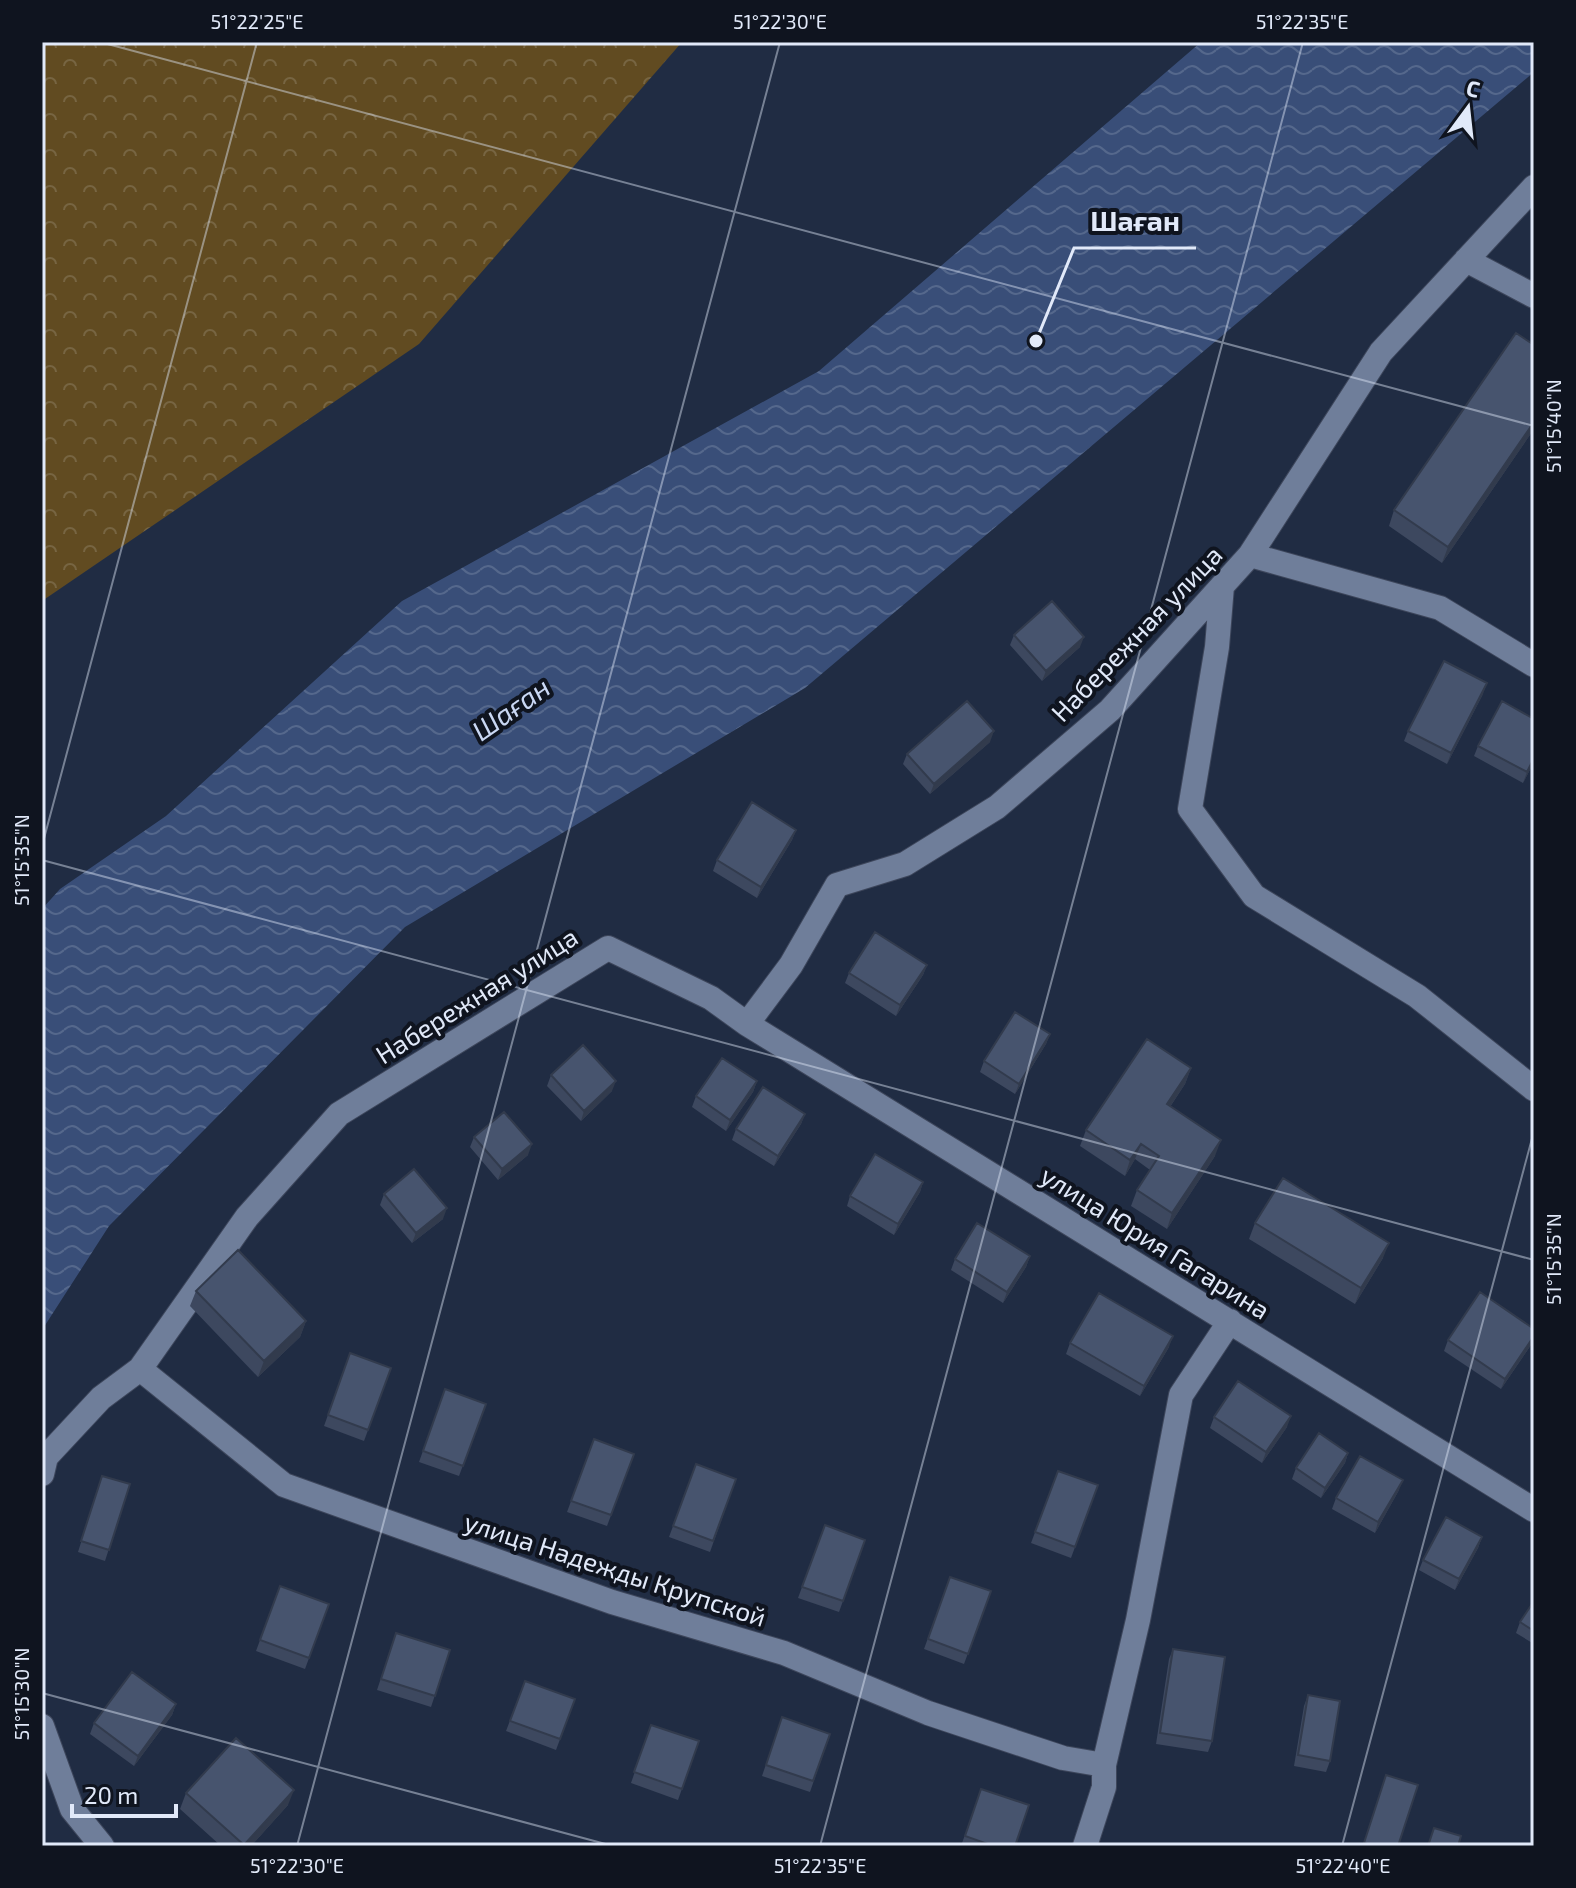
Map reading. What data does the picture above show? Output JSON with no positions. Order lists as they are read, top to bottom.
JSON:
{
  "streets": {
    "street": ["Набережная улица", "улица Юрия Гагарина", "улица Надежды Крупской"]
  },
  "crossings": [
    ["Набережная улица", "улица Юрия Гагарина"],
    ["Набережная улица", "улица Надежды Крупской"]
  ],
  "water": ["Шаған"],
  "places": ["Шаған"],
  "scale_bar": "20 m",
  "north": "top",
  "coordinates": [
    "51°22'25\"E",
    "51°22'30\"E",
    "51°22'35\"E",
    "51°15'40\"N",
    "51°15'35\"N",
    "51°15'30\"N",
    "51°22'40\"E"
  ]
}
